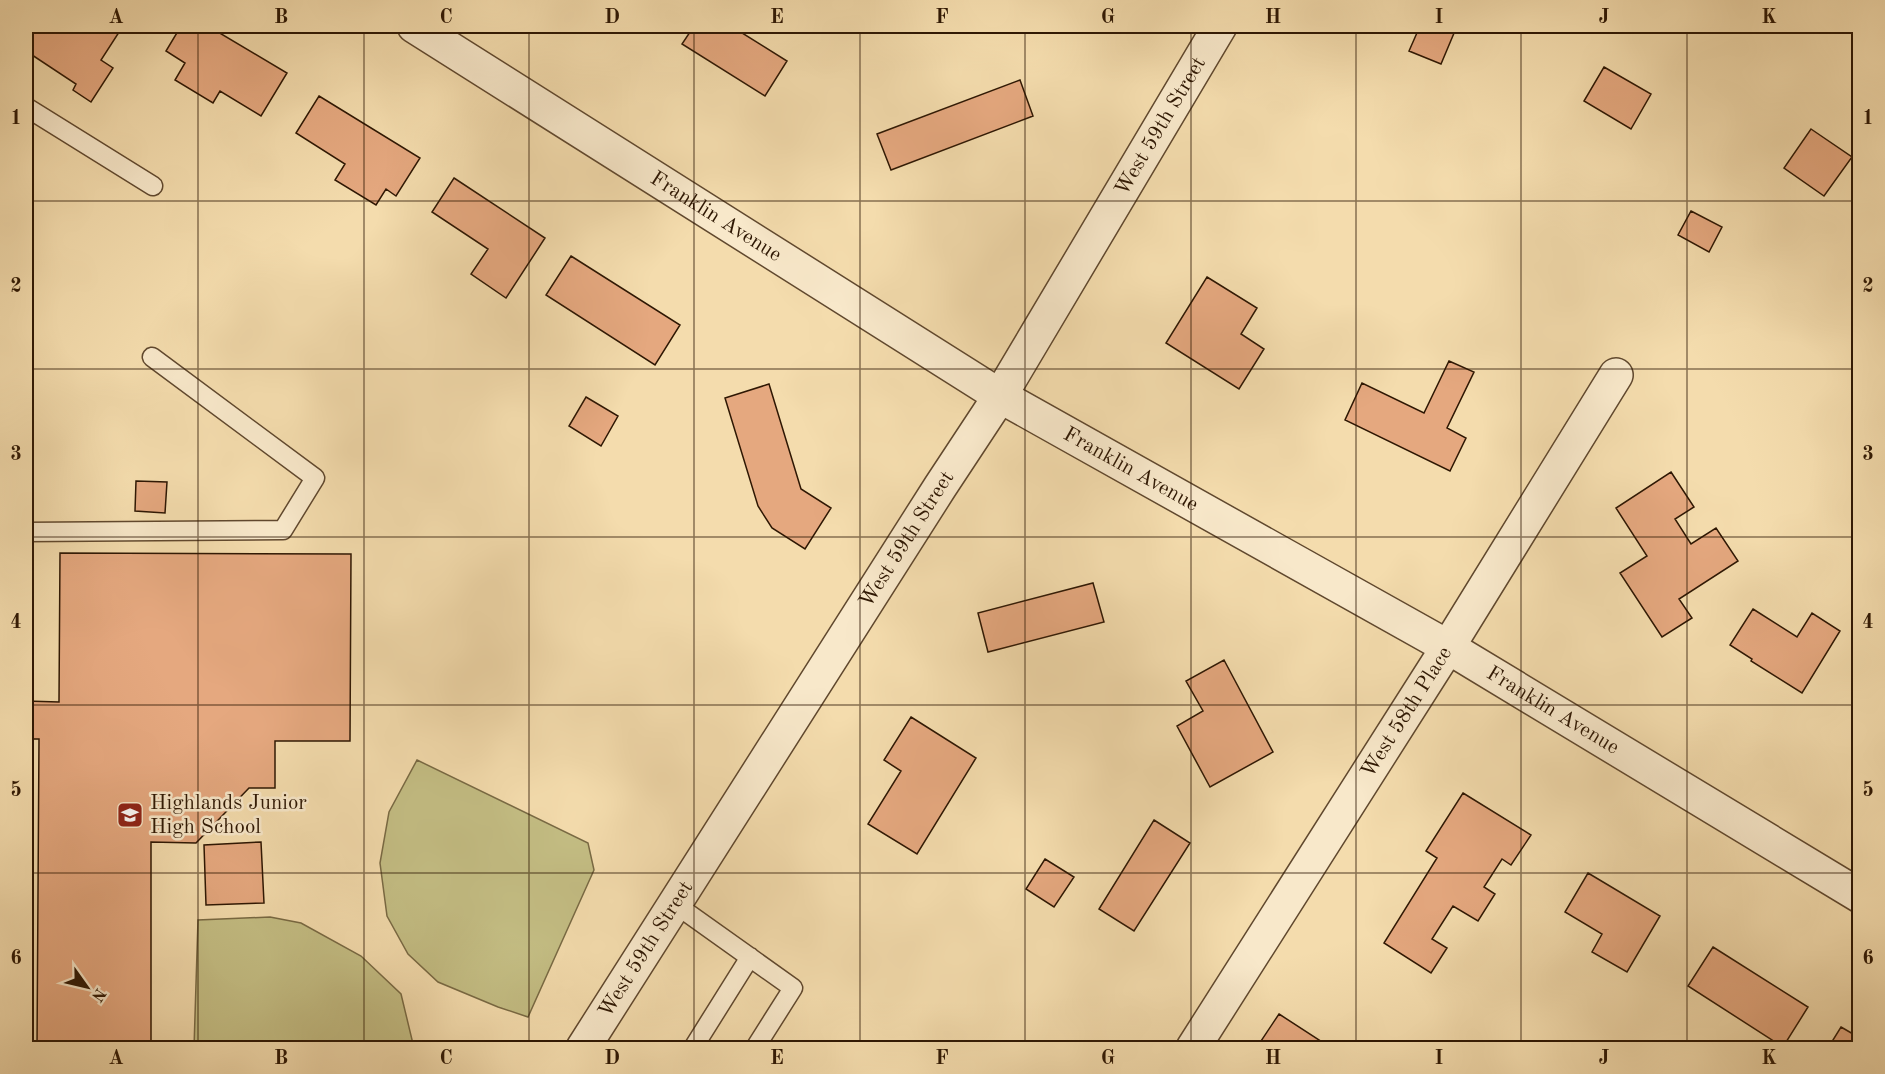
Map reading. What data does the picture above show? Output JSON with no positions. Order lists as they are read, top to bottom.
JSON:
{
  "streets": {
    "street": ["West 59th Street", "Franklin Avenue", "West 58th Place"]
  },
  "crossings": [
    ["West 59th Street", "Franklin Avenue"],
    ["Franklin Avenue", "West 58th Place"]
  ],
  "places": {
    "school or university": ["Highlands Junior High School"]
  },
  "north": "bottom right",
  "grid": {
    "columns": [
      "A",
      "B",
      "C",
      "D",
      "E",
      "F",
      "G",
      "H",
      "I",
      "J",
      "K"
    ],
    "rows": [
      "1",
      "2",
      "3",
      "4",
      "5",
      "6"
    ]
  }
}
